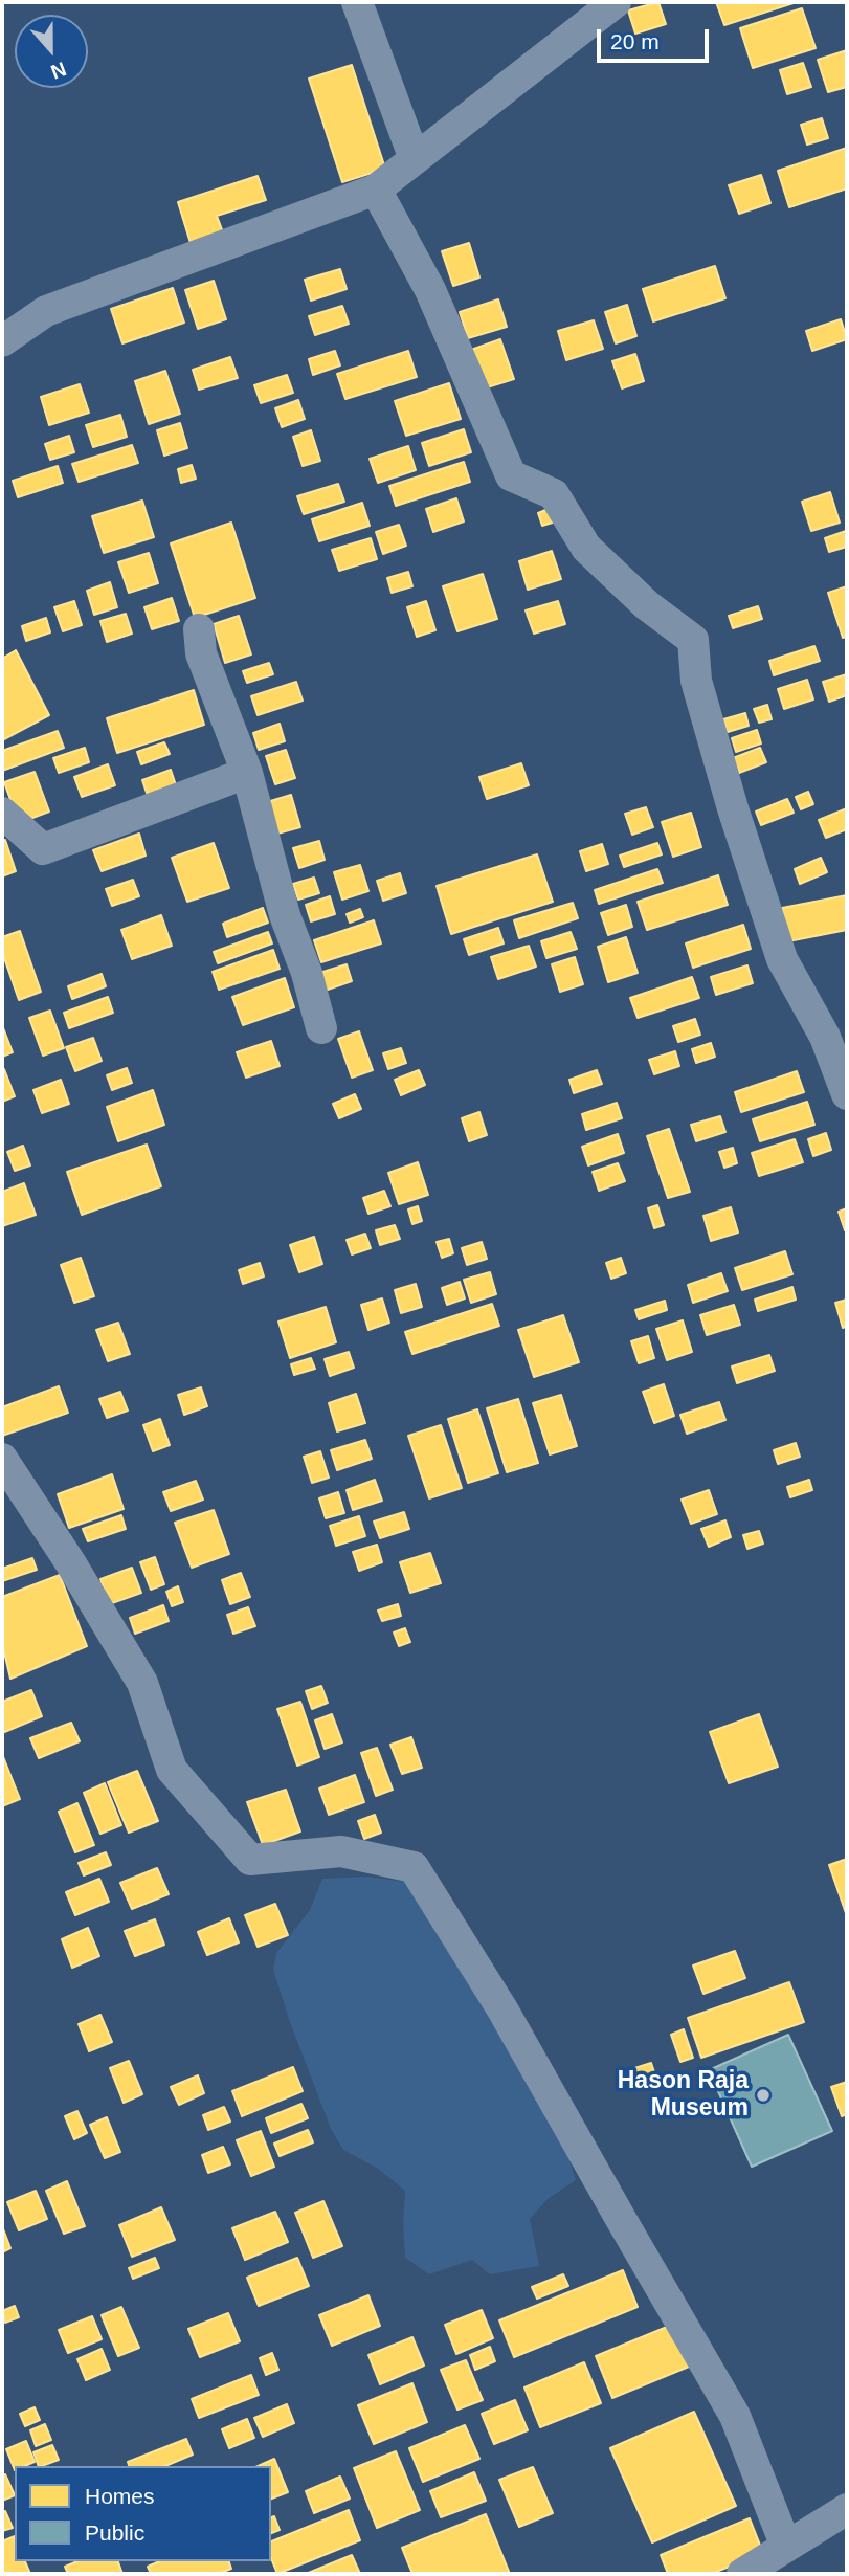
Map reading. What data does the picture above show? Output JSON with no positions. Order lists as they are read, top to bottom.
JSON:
{
  "places": ["Hason Raja Museum"],
  "legend": ["Homes", "Public"],
  "scale_bar": "20 m",
  "north": "bottom"
}
